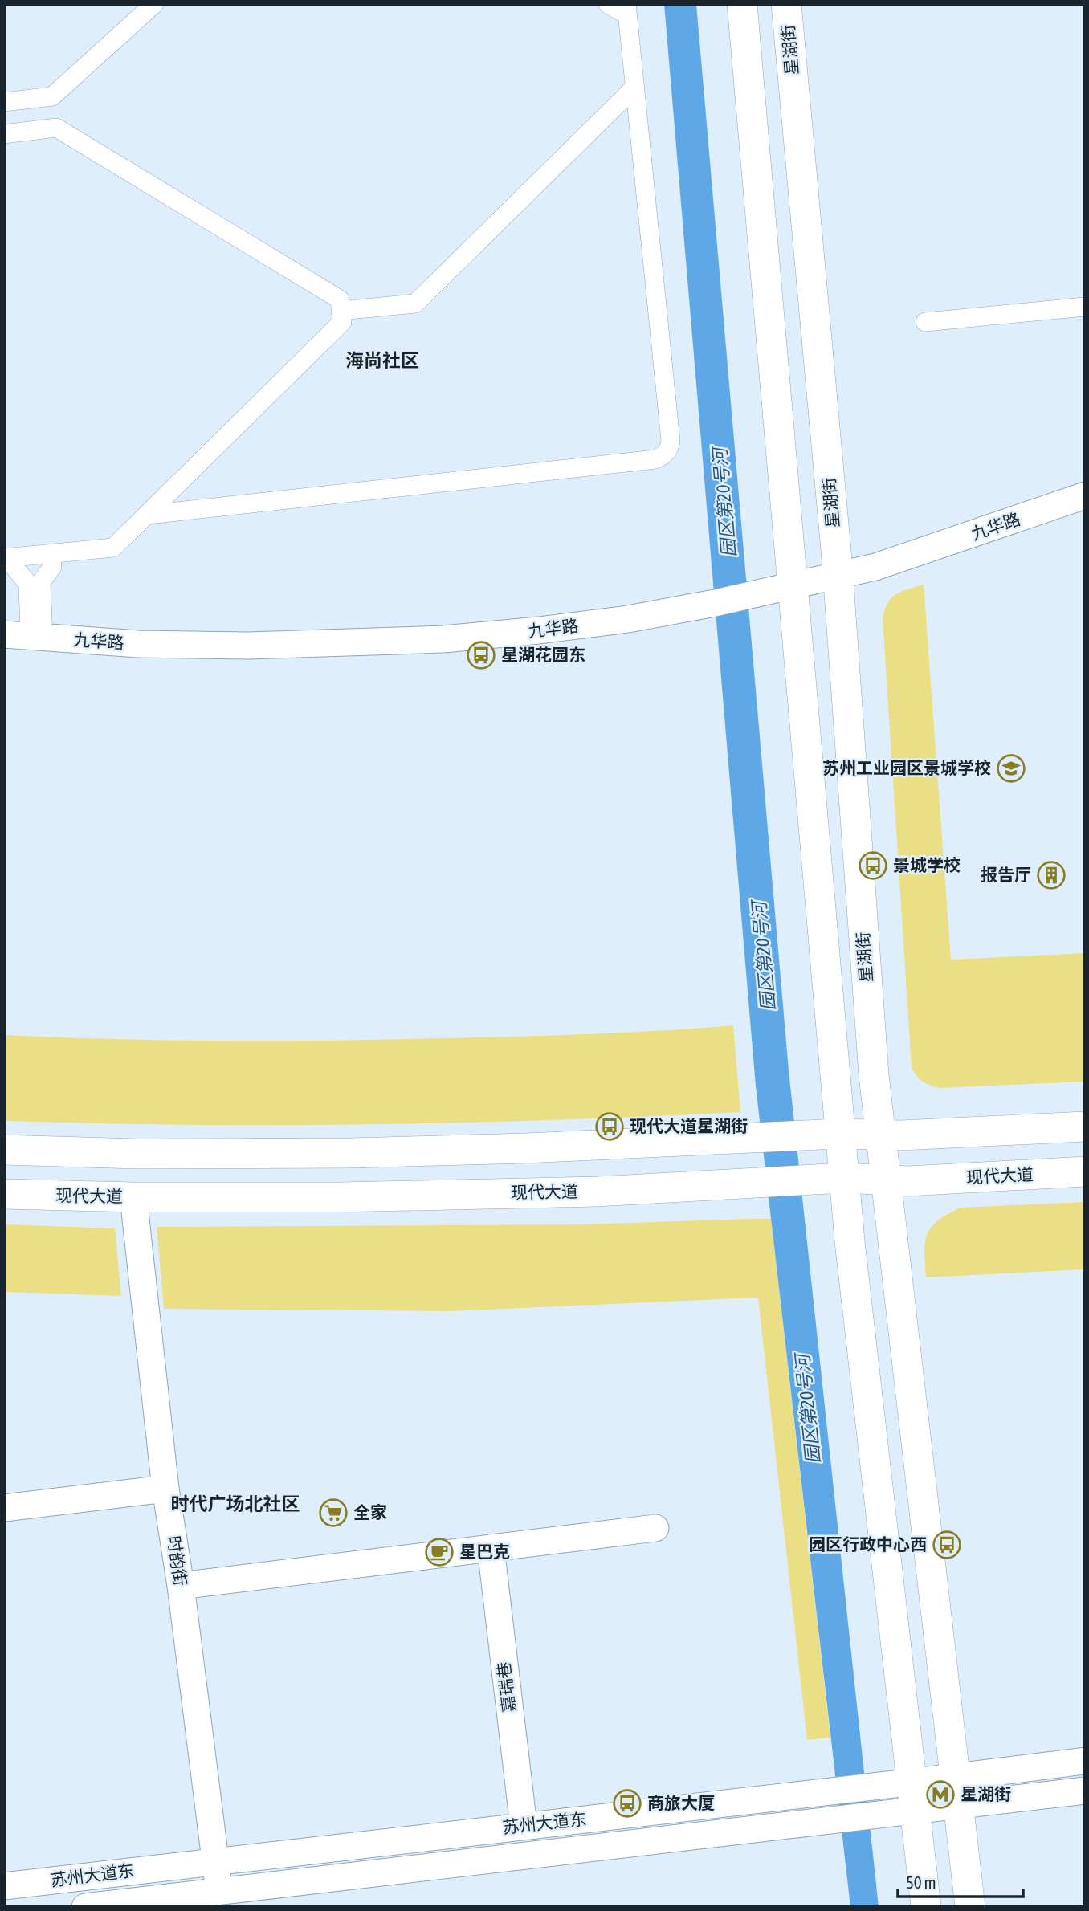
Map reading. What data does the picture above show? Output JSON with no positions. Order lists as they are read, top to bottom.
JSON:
{
  "streets": {
    "main road": ["星湖街", "现代大道"],
    "street": [
      "九华路",
      "时韵街",
      "嘉瑞巷",
      "苏州大道东"
    ]
  },
  "crossings": [
    ["星湖街", "九华路"],
    ["星湖街", "现代大道"],
    ["星湖街", "苏州大道东"],
    ["现代大道", "时韵街"],
    ["时韵街", "苏州大道东"],
    ["嘉瑞巷", "苏州大道东"]
  ],
  "districts": ["海尚社区", "时代广场北社区"],
  "water": ["园区第20号河"],
  "places": {
    "bus stop": [
      "星湖花园东",
      "景城学校",
      "现代大道星湖街",
      "园区行政中心西",
      "商旅大厦"
    ],
    "school or university": ["苏州工业园区景城学校"],
    "building": ["报告厅"],
    "supermarket": ["全家"],
    "cafe": ["星巴克"],
    "metro station": ["星湖街"]
  },
  "scale_bar": "50 m"
}
